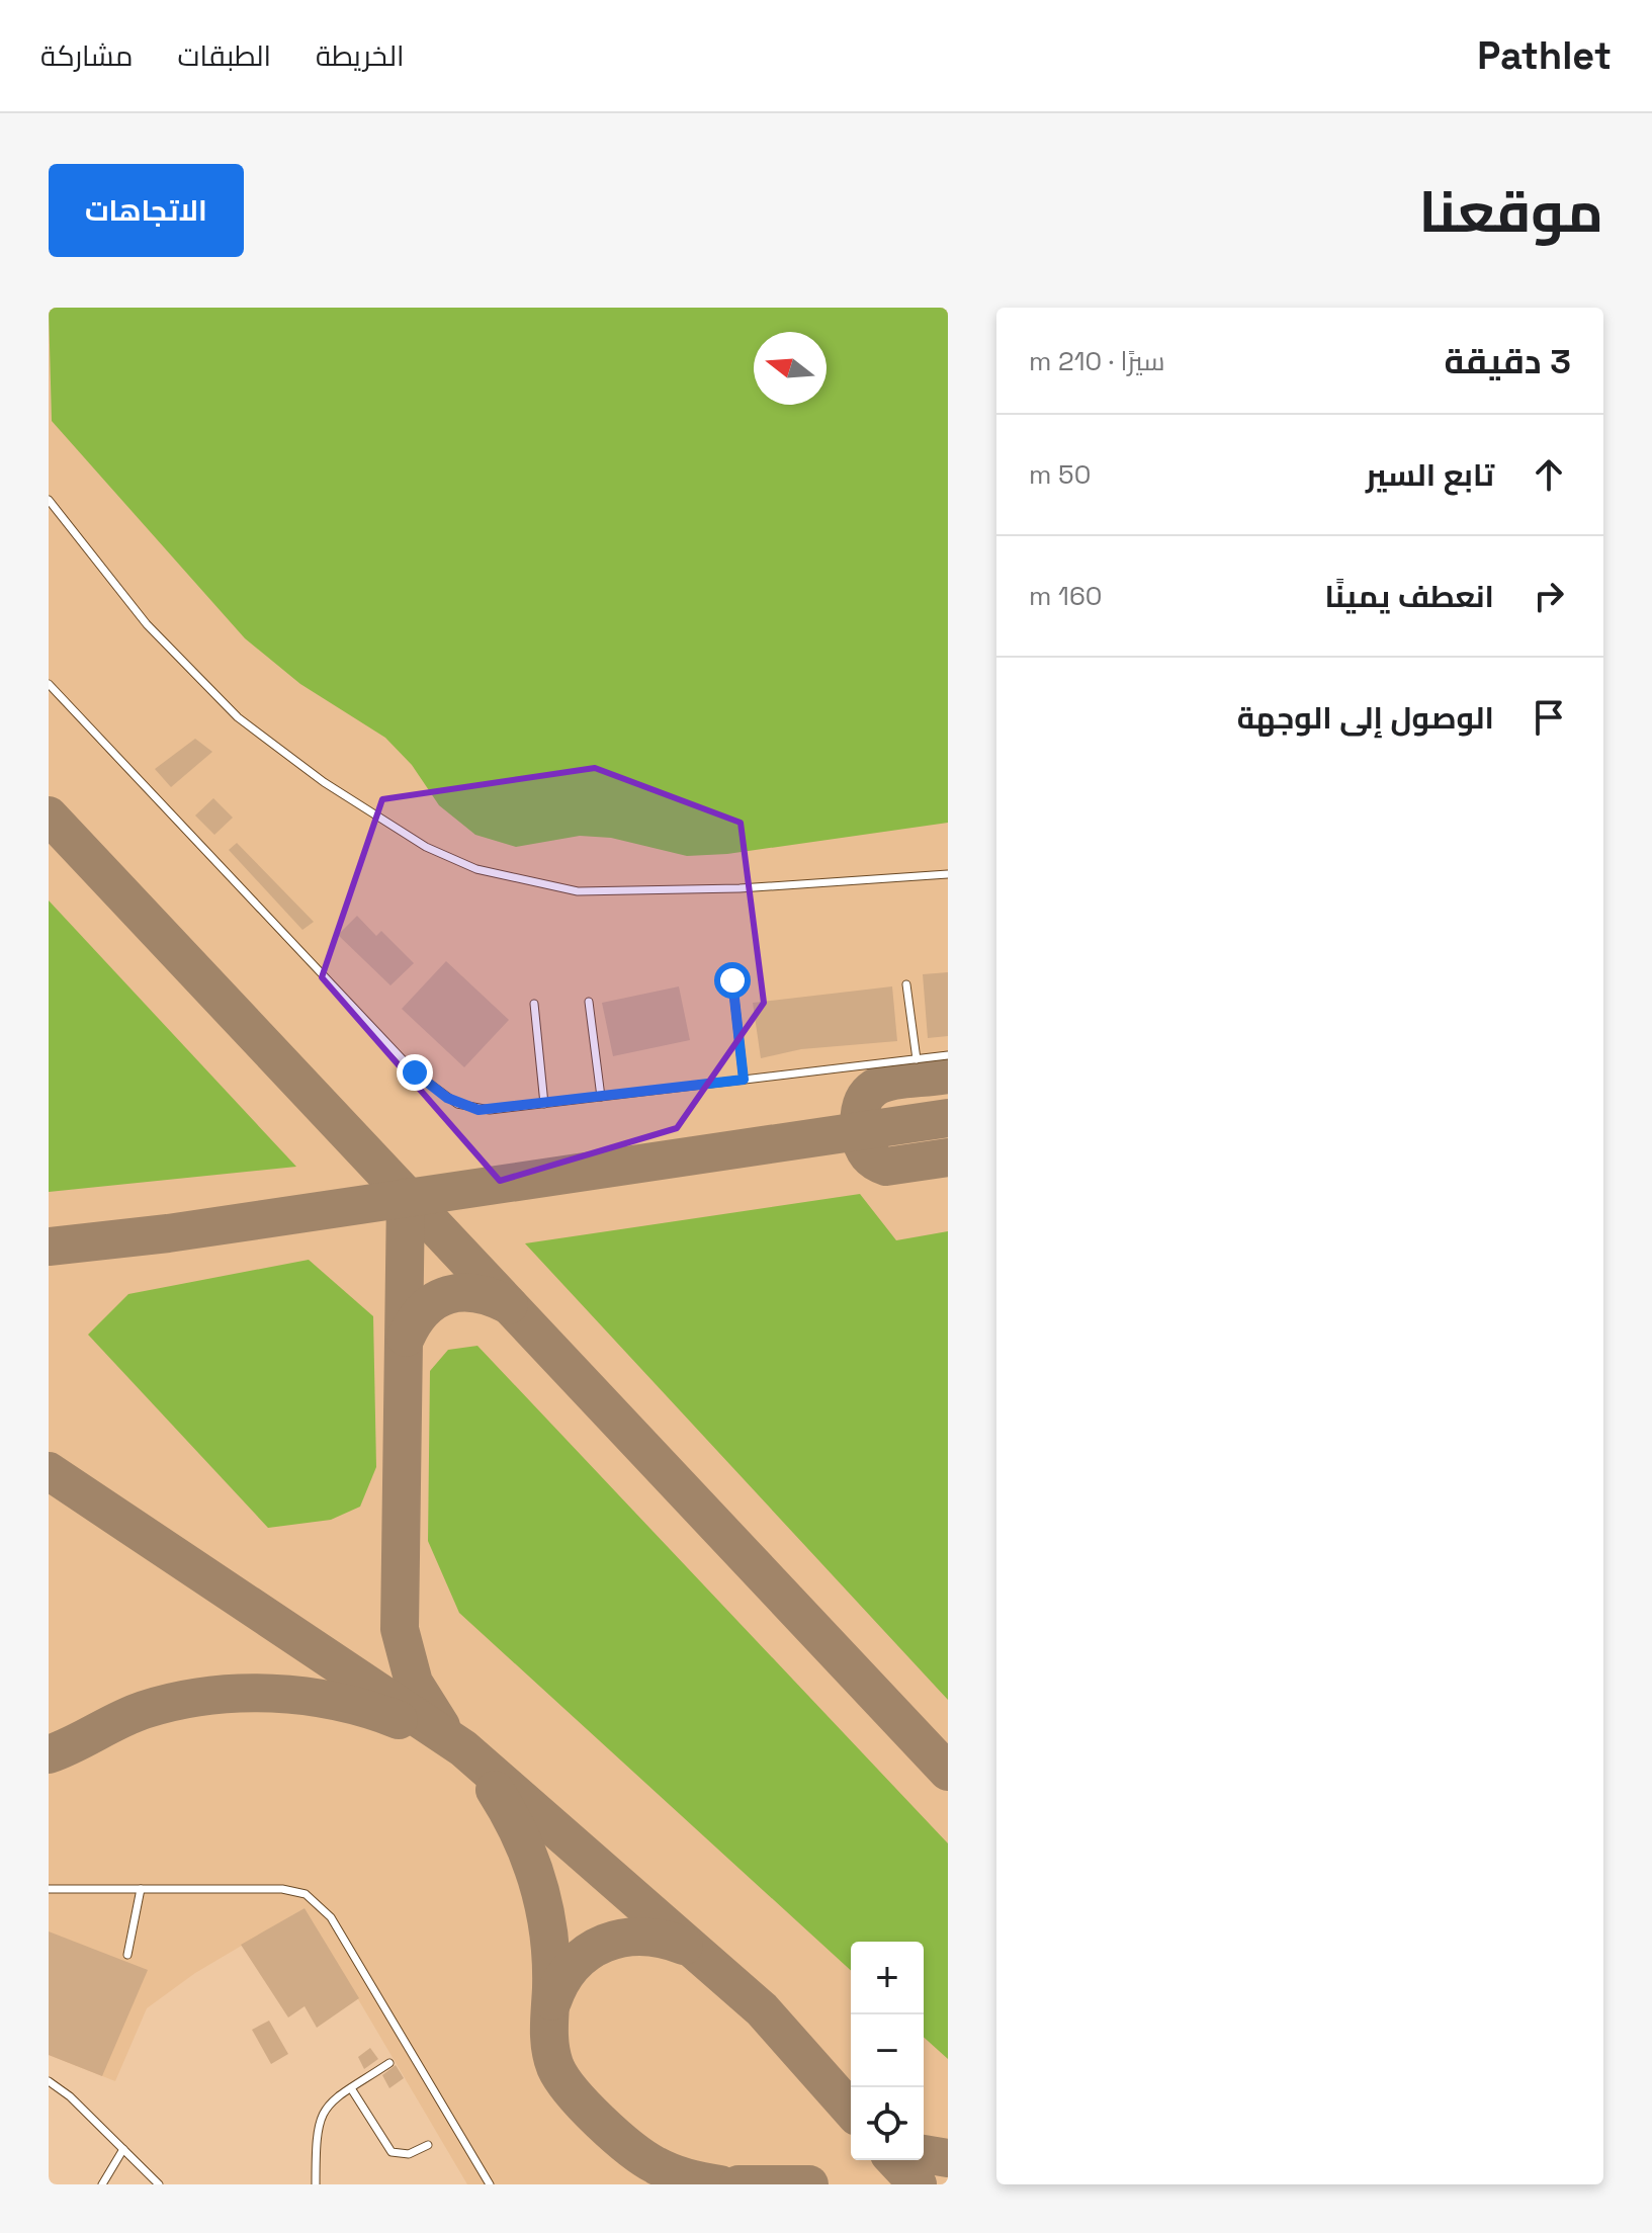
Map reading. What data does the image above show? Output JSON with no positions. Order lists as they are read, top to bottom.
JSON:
{
  "north": "left",
  "page": {
    "header": "Pathlet",
    "nav": ["الخريطة", "الطبقات", "مشاركة"],
    "title": "موقعنا",
    "buttons": "الاتجاهات",
    "heading": ["3 دقيقة", "سيرًا · 210 m"],
    "list": [
      ["تابع السير", "50 m"],
      ["انعطف يمينًا", "160 m"],
      "الوصول إلى الوجهة"
    ],
    "map_buttons": ["+", "−"]
  }
}
